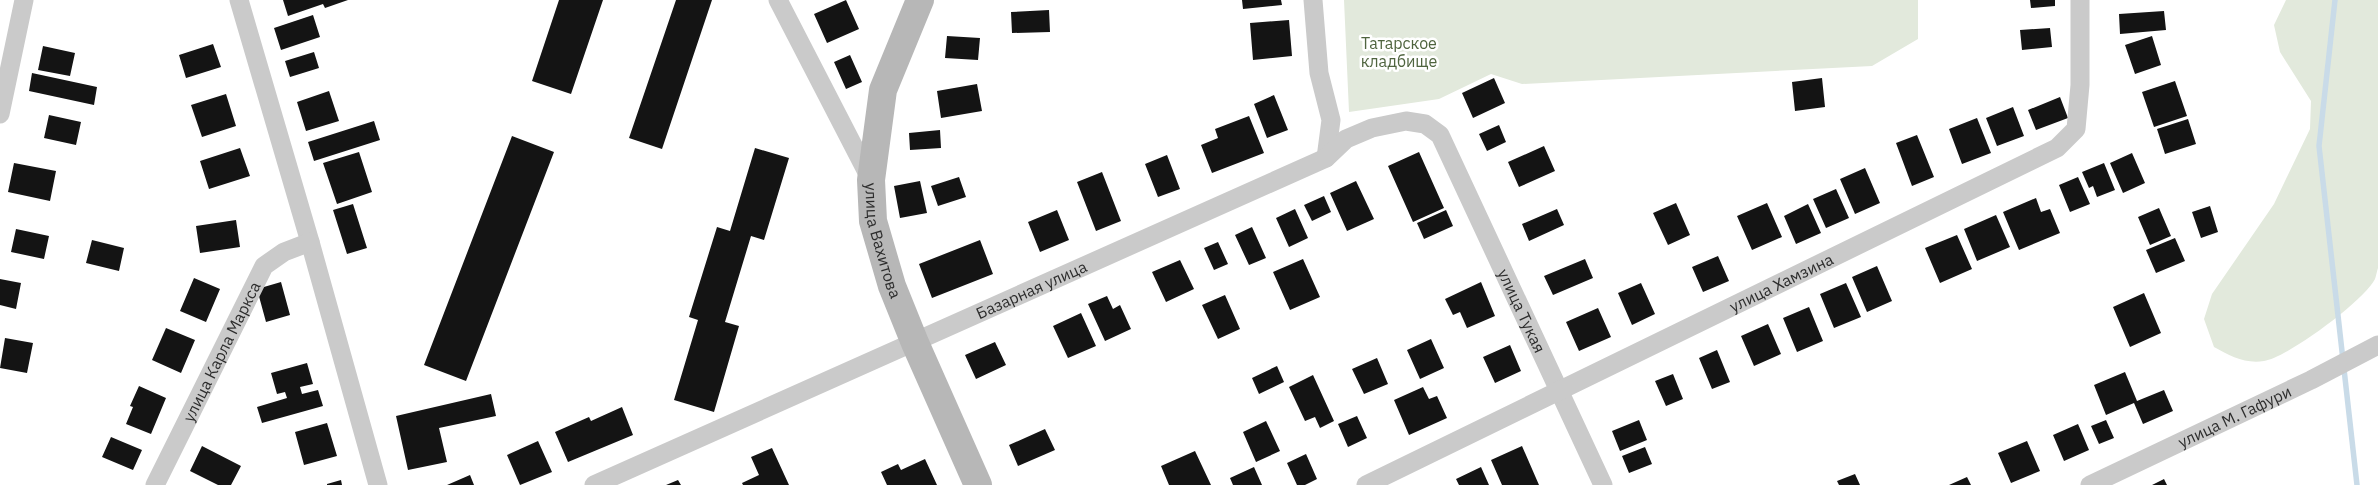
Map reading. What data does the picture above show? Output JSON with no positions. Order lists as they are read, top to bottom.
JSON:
{
  "streets": {
    "street": [
      "улица Вахитова",
      "улица Хамзина",
      "Базарная улица",
      "улица Тукая",
      "улица Карла Маркса",
      "улица М. Гафури"
    ]
  },
  "crossings": [
    ["улица Вахитова", "Базарная улица"],
    ["улица Хамзина", "улица Тукая"],
    ["Базарная улица", "улица Тукая"]
  ],
  "parks": ["Татарское кладбище"]
}
